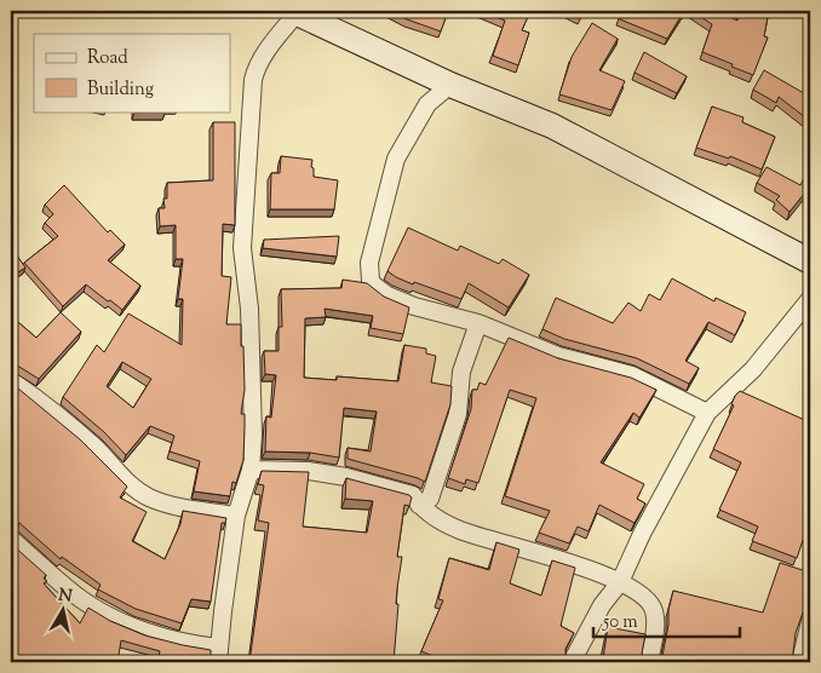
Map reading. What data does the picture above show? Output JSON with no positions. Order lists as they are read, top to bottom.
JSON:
{
  "legend": ["Road", "Building"],
  "scale_bar": "50 m",
  "north": "top"
}
